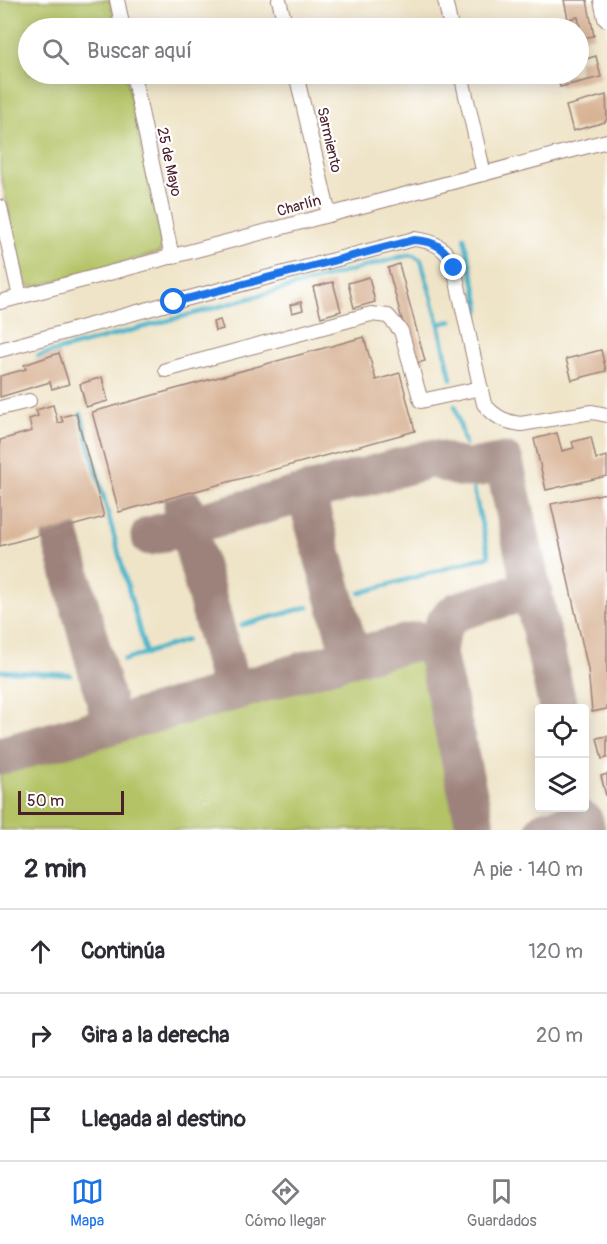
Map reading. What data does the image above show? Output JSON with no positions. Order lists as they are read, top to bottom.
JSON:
{
  "streets": {
    "street": ["Sarmiento", "25 de Mayo", "Charlín"]
  },
  "crossings": [
    ["Sarmiento", "Charlín"],
    ["25 de Mayo", "Charlín"]
  ],
  "scale_bar": "50 m",
  "page": {
    "search": "Buscar aquí",
    "scale": "50 m",
    "heading": ["2 min", "A pie · 140 m"],
    "list": [
      ["Continúa", "120 m"],
      ["Gira a la derecha", "20 m"],
      "Llegada al destino"
    ],
    "nav": ["Mapa", "Cómo llegar", "Guardados"]
  }
}
